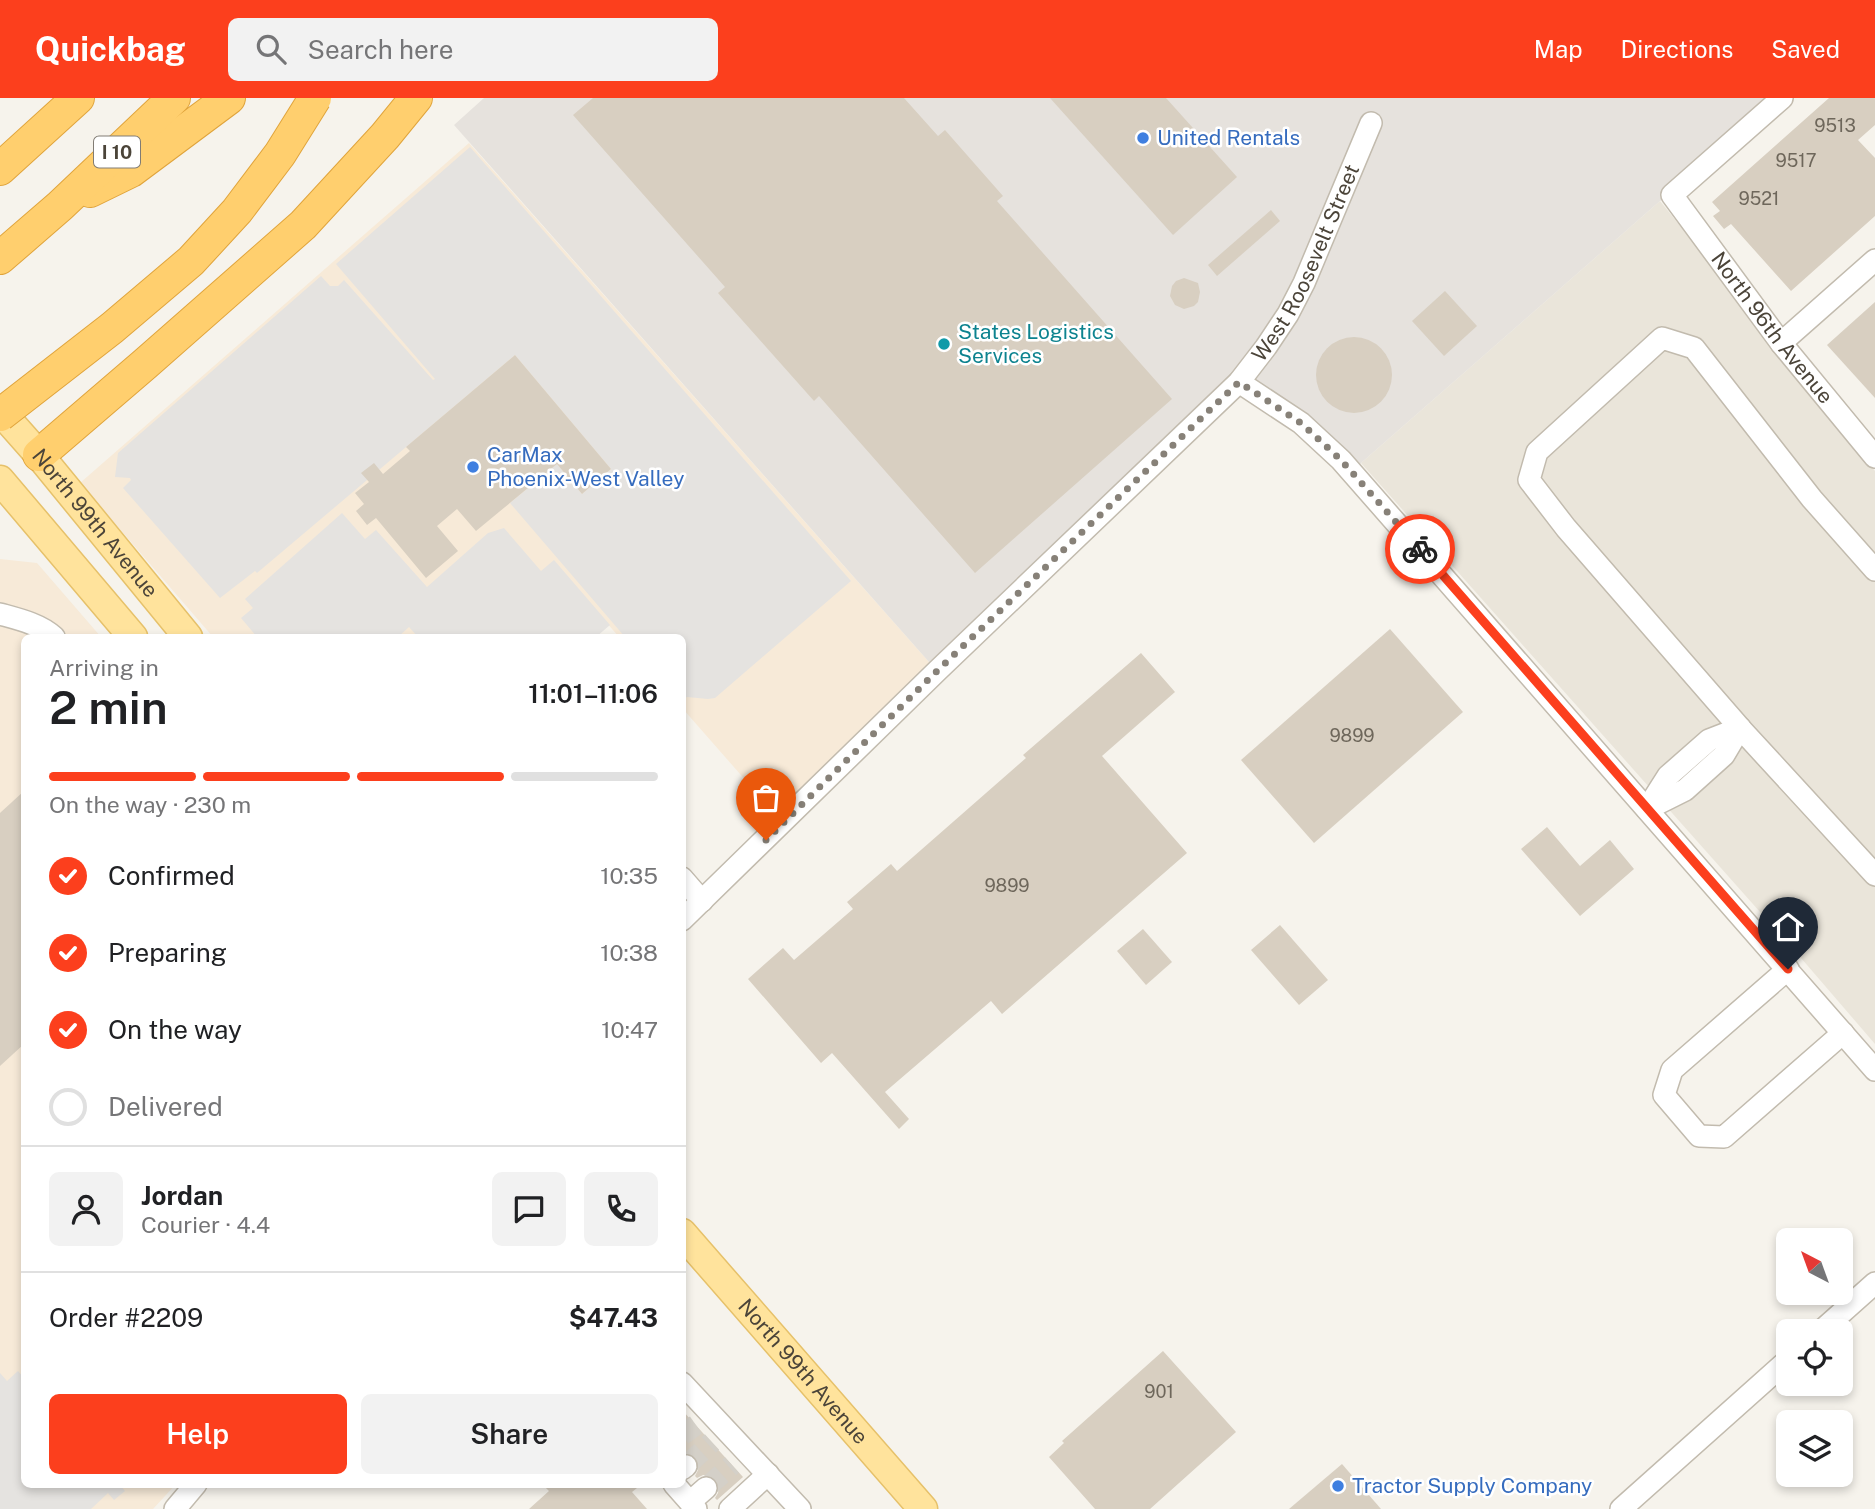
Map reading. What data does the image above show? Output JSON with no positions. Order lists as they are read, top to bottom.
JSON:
{
  "streets": {
    "highway": ["I 10"],
    "main road": ["North 99th Avenue"],
    "street": ["West Roosevelt Street", "North 96th Avenue"]
  },
  "places": [
    "United Rentals",
    "States Logistics Services",
    "CarMax Phoenix-West Valley",
    "Tractor Supply Company"
  ],
  "house_numbers": [
    "9513",
    "9517",
    "9521",
    "9899",
    "9899",
    "901"
  ],
  "north": "top left",
  "page": {
    "header": "Quickbag",
    "search": "Search here",
    "nav": ["Map", "Directions", "Saved"],
    "heading": ["2 min", "Arriving in", "11:01–11:06"],
    "panel": [
      "Jordan",
      "Courier · 4.4",
      "Order #2209",
      "$47.43"
    ],
    "bar": "On the way · 230 m",
    "list": [
      ["Confirmed", "10:35"],
      ["Preparing", "10:38"],
      ["On the way", "10:47"],
      "Delivered"
    ],
    "buttons": ["Help", "Share"]
  }
}
